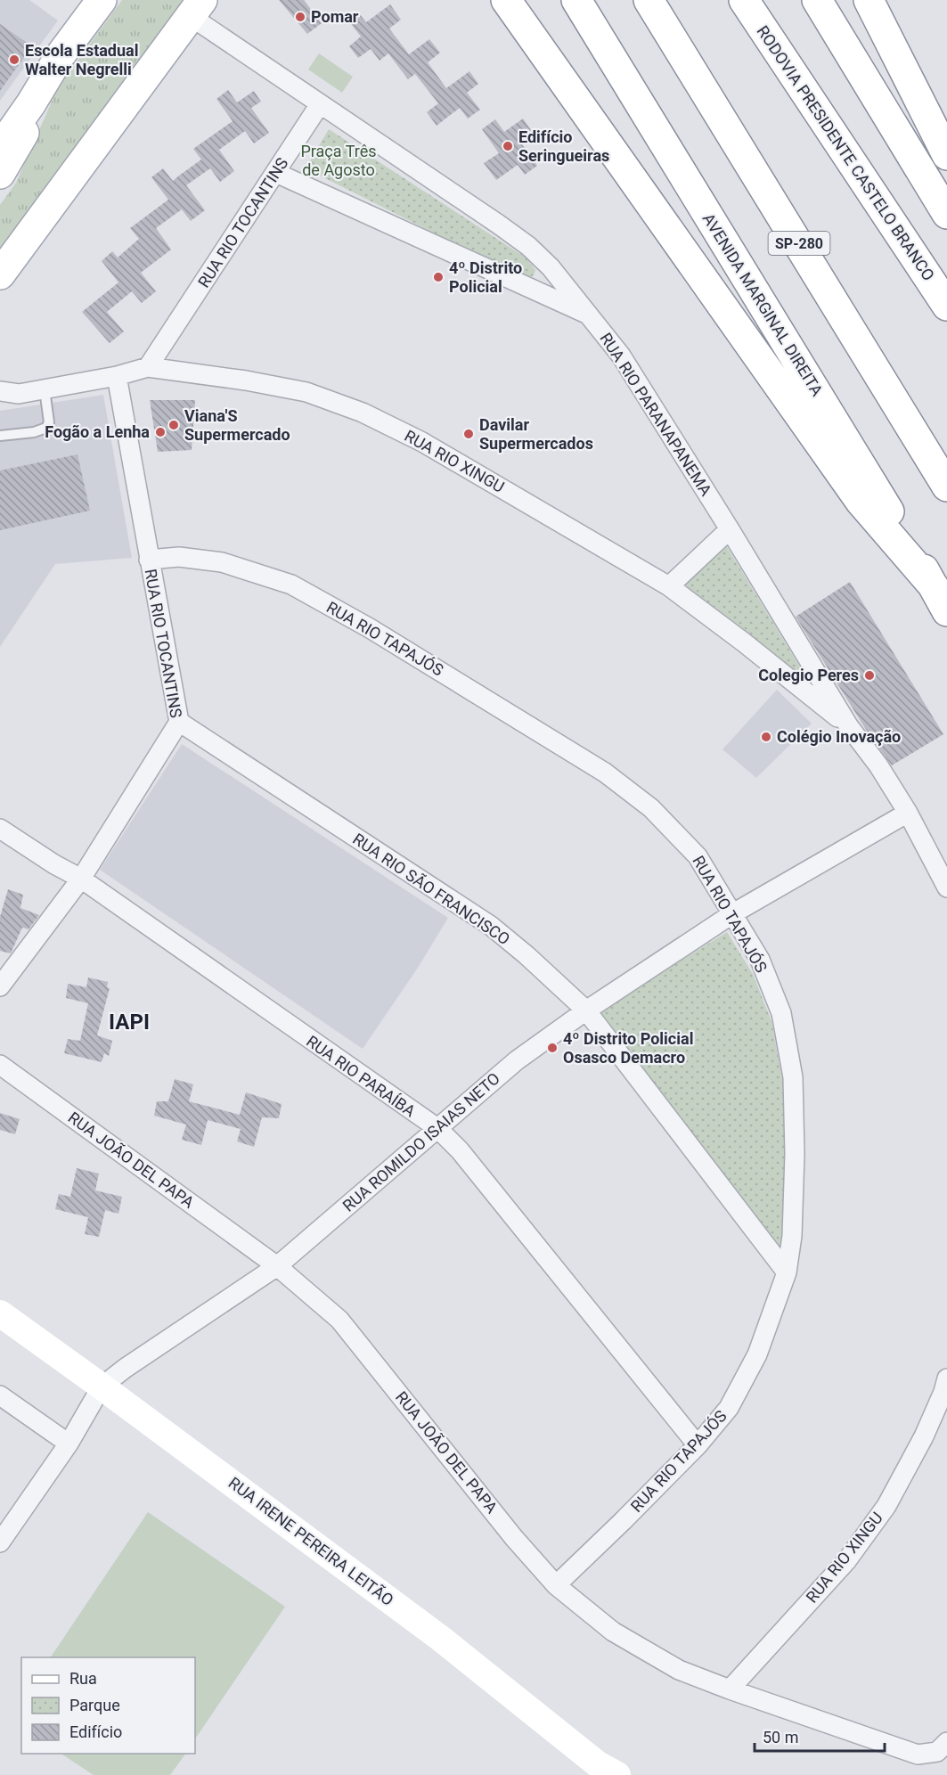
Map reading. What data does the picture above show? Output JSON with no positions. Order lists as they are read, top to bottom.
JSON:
{
  "streets": {
    "main road": ["RODOVIA PRESIDENTE CASTELO BRANCO", "SP-280", "AVENIDA MARGINAL DIREITA"],
    "street": [
      "RUA RIO TOCANTINS",
      "RUA RIO PARANAPANEMA",
      "RUA RIO XINGU",
      "RUA RIO TAPAJÓS",
      "RUA RIO SÃO FRANCISCO",
      "RUA RIO PARAÍBA",
      "RUA ROMILDO ISAIAS NETO",
      "RUA JOÃO DEL PAPA",
      "RUA IRENE PEREIRA LEITÃO"
    ]
  },
  "crossings": [
    ["RUA RIO TOCANTINS", "RUA RIO PARANAPANEMA"],
    ["RUA RIO TOCANTINS", "RUA RIO XINGU"],
    ["RUA RIO TOCANTINS", "RUA RIO TAPAJÓS"],
    ["RUA RIO TOCANTINS", "RUA RIO SÃO FRANCISCO"],
    ["RUA RIO TOCANTINS", "RUA RIO PARAÍBA"],
    ["RUA RIO PARANAPANEMA", "RUA RIO XINGU"],
    ["RUA RIO PARANAPANEMA", "RUA ROMILDO ISAIAS NETO"],
    ["RUA RIO XINGU", "RUA JOÃO DEL PAPA"],
    ["RUA RIO TAPAJÓS", "RUA RIO SÃO FRANCISCO"],
    ["RUA RIO TAPAJÓS", "RUA RIO PARAÍBA"],
    ["RUA RIO TAPAJÓS", "RUA ROMILDO ISAIAS NETO"],
    ["RUA RIO TAPAJÓS", "RUA JOÃO DEL PAPA"],
    ["RUA RIO SÃO FRANCISCO", "RUA ROMILDO ISAIAS NETO"],
    ["RUA RIO PARAÍBA", "RUA ROMILDO ISAIAS NETO"],
    ["RUA ROMILDO ISAIAS NETO", "RUA JOÃO DEL PAPA"],
    ["RUA ROMILDO ISAIAS NETO", "RUA IRENE PEREIRA LEITÃO"]
  ],
  "districts": ["IAPI"],
  "parks": ["Praça Três de Agosto"],
  "places": [
    "Pomar",
    "Escola Estadual Walter Negrelli",
    "Edifício Seringueiras",
    "4º Distrito Policial",
    "Viana'S Supermercado",
    "Fogão a Lenha",
    "Davilar Supermercados",
    "Colegio Peres",
    "Colégio Inovação",
    "4º Distrito Policial Osasco Demacro"
  ],
  "legend": ["Rua", "Parque", "Edifício"],
  "scale_bar": "50 m"
}
